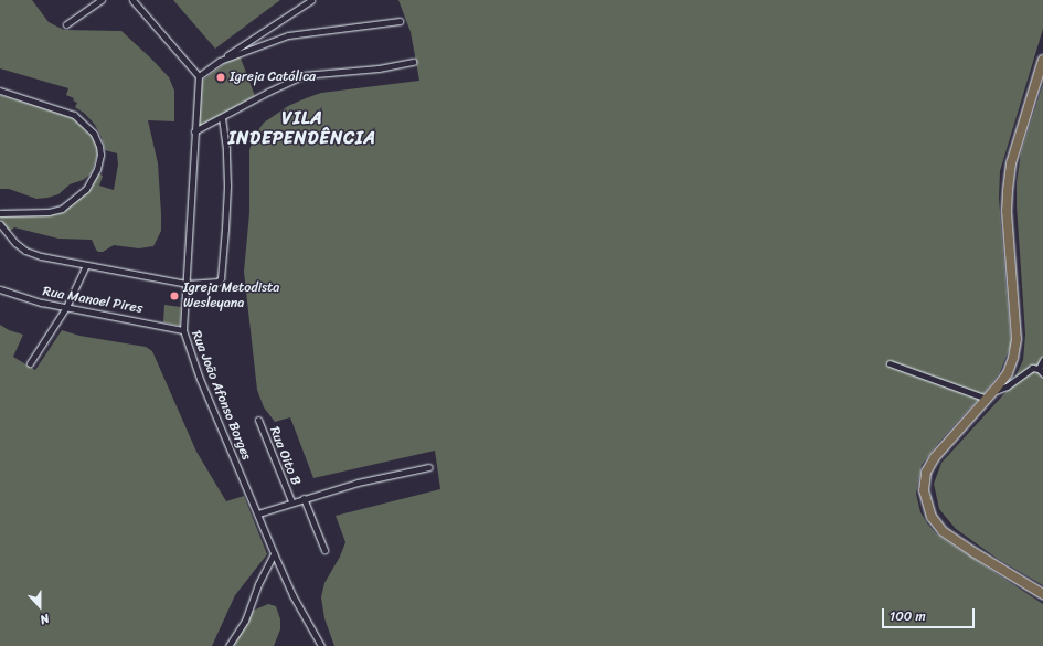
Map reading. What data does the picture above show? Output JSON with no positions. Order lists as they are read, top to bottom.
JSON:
{
  "streets": {
    "street": ["Rua Manoel Pires", "Rua João Afonso Borges", "Rua Oito B"]
  },
  "crossings": [
    ["Rua Manoel Pires", "Rua João Afonso Borges"]
  ],
  "districts": ["VILA INDEPENDÊNCIA"],
  "places": ["Igreja Católica", "Igreja Metodista Wesleyana"],
  "scale_bar": "100 m",
  "north": "bottom"
}
